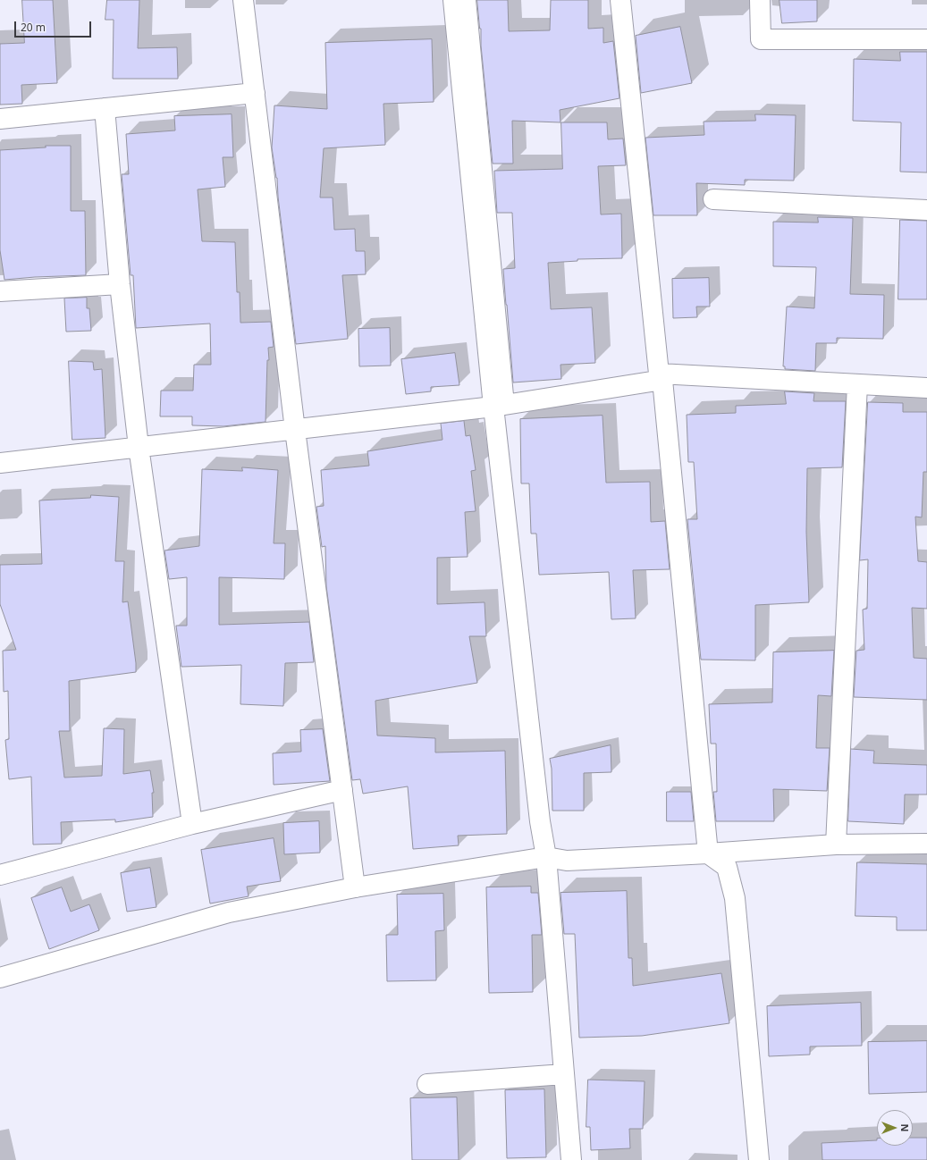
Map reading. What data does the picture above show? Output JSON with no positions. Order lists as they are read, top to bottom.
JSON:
{
  "scale_bar": "20 m",
  "north": "right"
}
